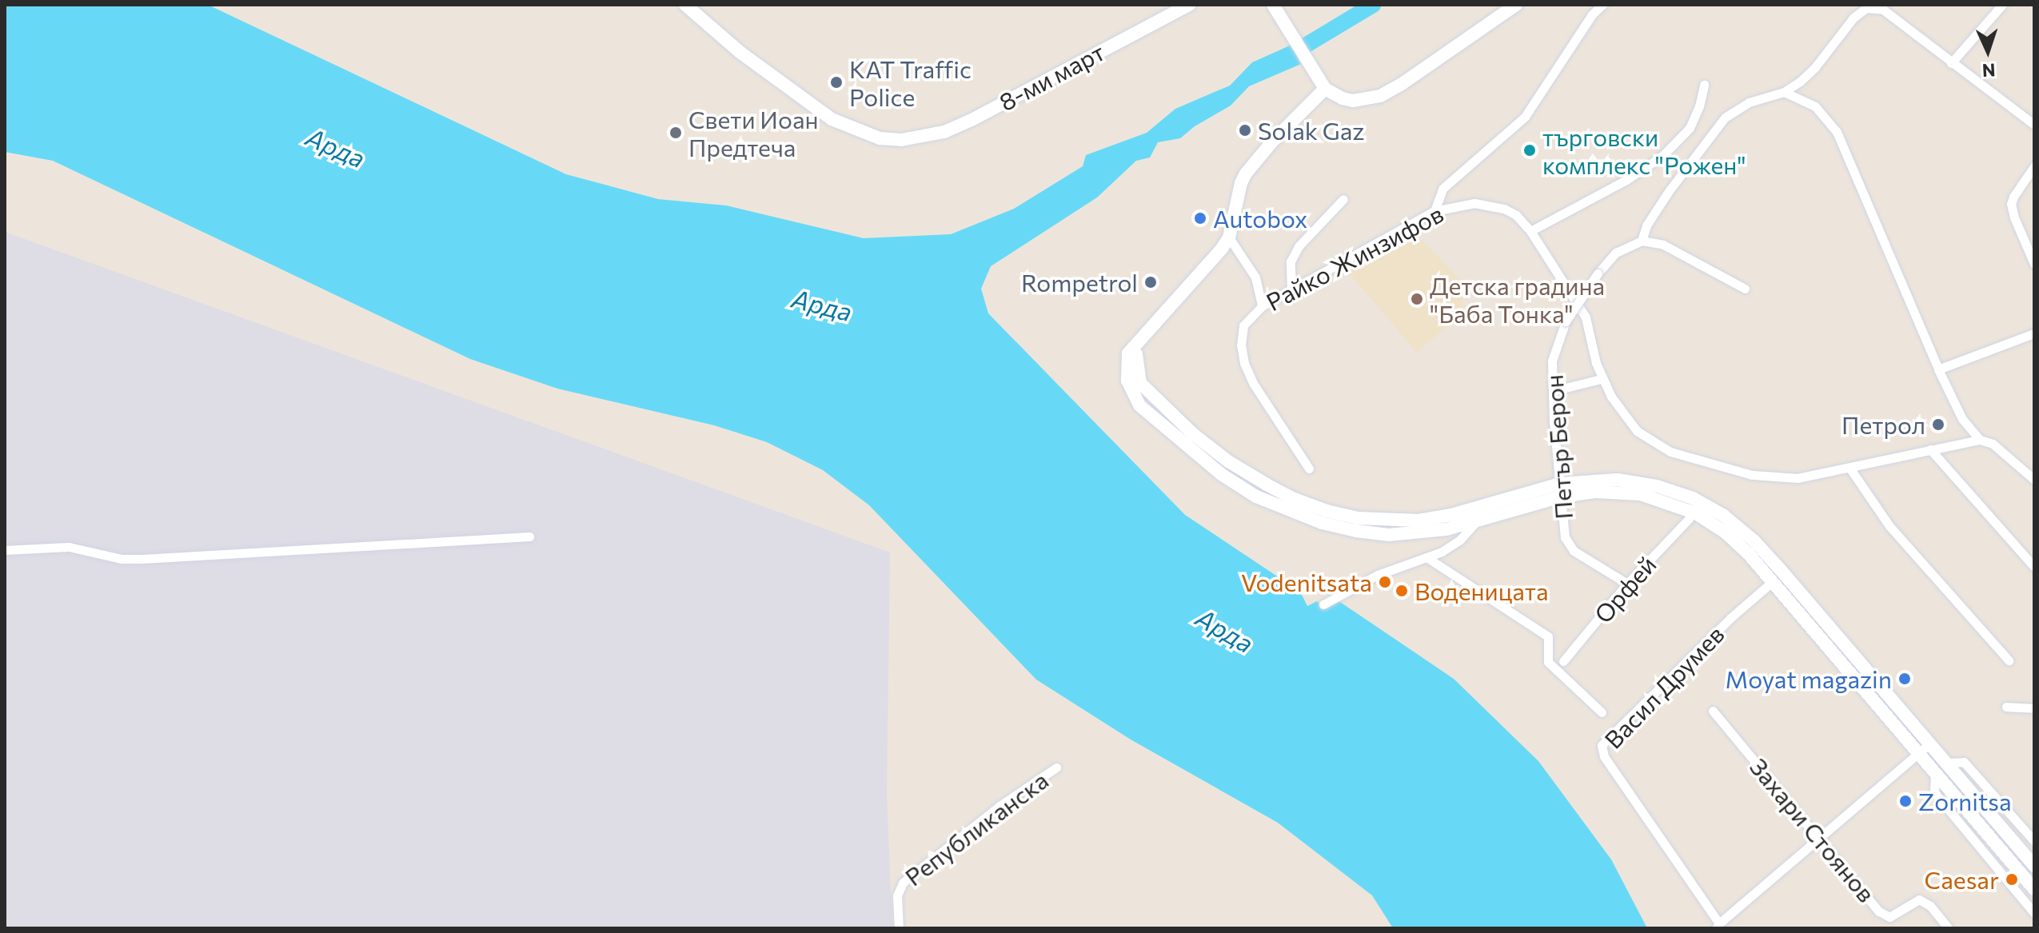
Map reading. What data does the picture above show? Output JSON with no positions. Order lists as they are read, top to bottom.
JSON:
{
  "streets": {
    "main road": ["8-ми март"],
    "street": [
      "Райко Жинзифов",
      "Петър Берон",
      "Орфей",
      "Васил Друмев",
      "Републиканска",
      "Захари Стоянов"
    ]
  },
  "crossings": [
    ["Петър Берон", "Орфей"]
  ],
  "water": ["Арда"],
  "places": [
    "KAT Traffic Police",
    "Solak Gaz",
    "Свети Иоан Предтеча",
    "търговски комплекс \"Рожен\"",
    "Autobox",
    "Rompetrol",
    "Детска градина \"Баба Тонка\"",
    "Петрол",
    "Vodenitsata",
    "Воденицата",
    "Moyat magazin",
    "Zornitsa",
    "Caesar"
  ],
  "north": "bottom"
}
